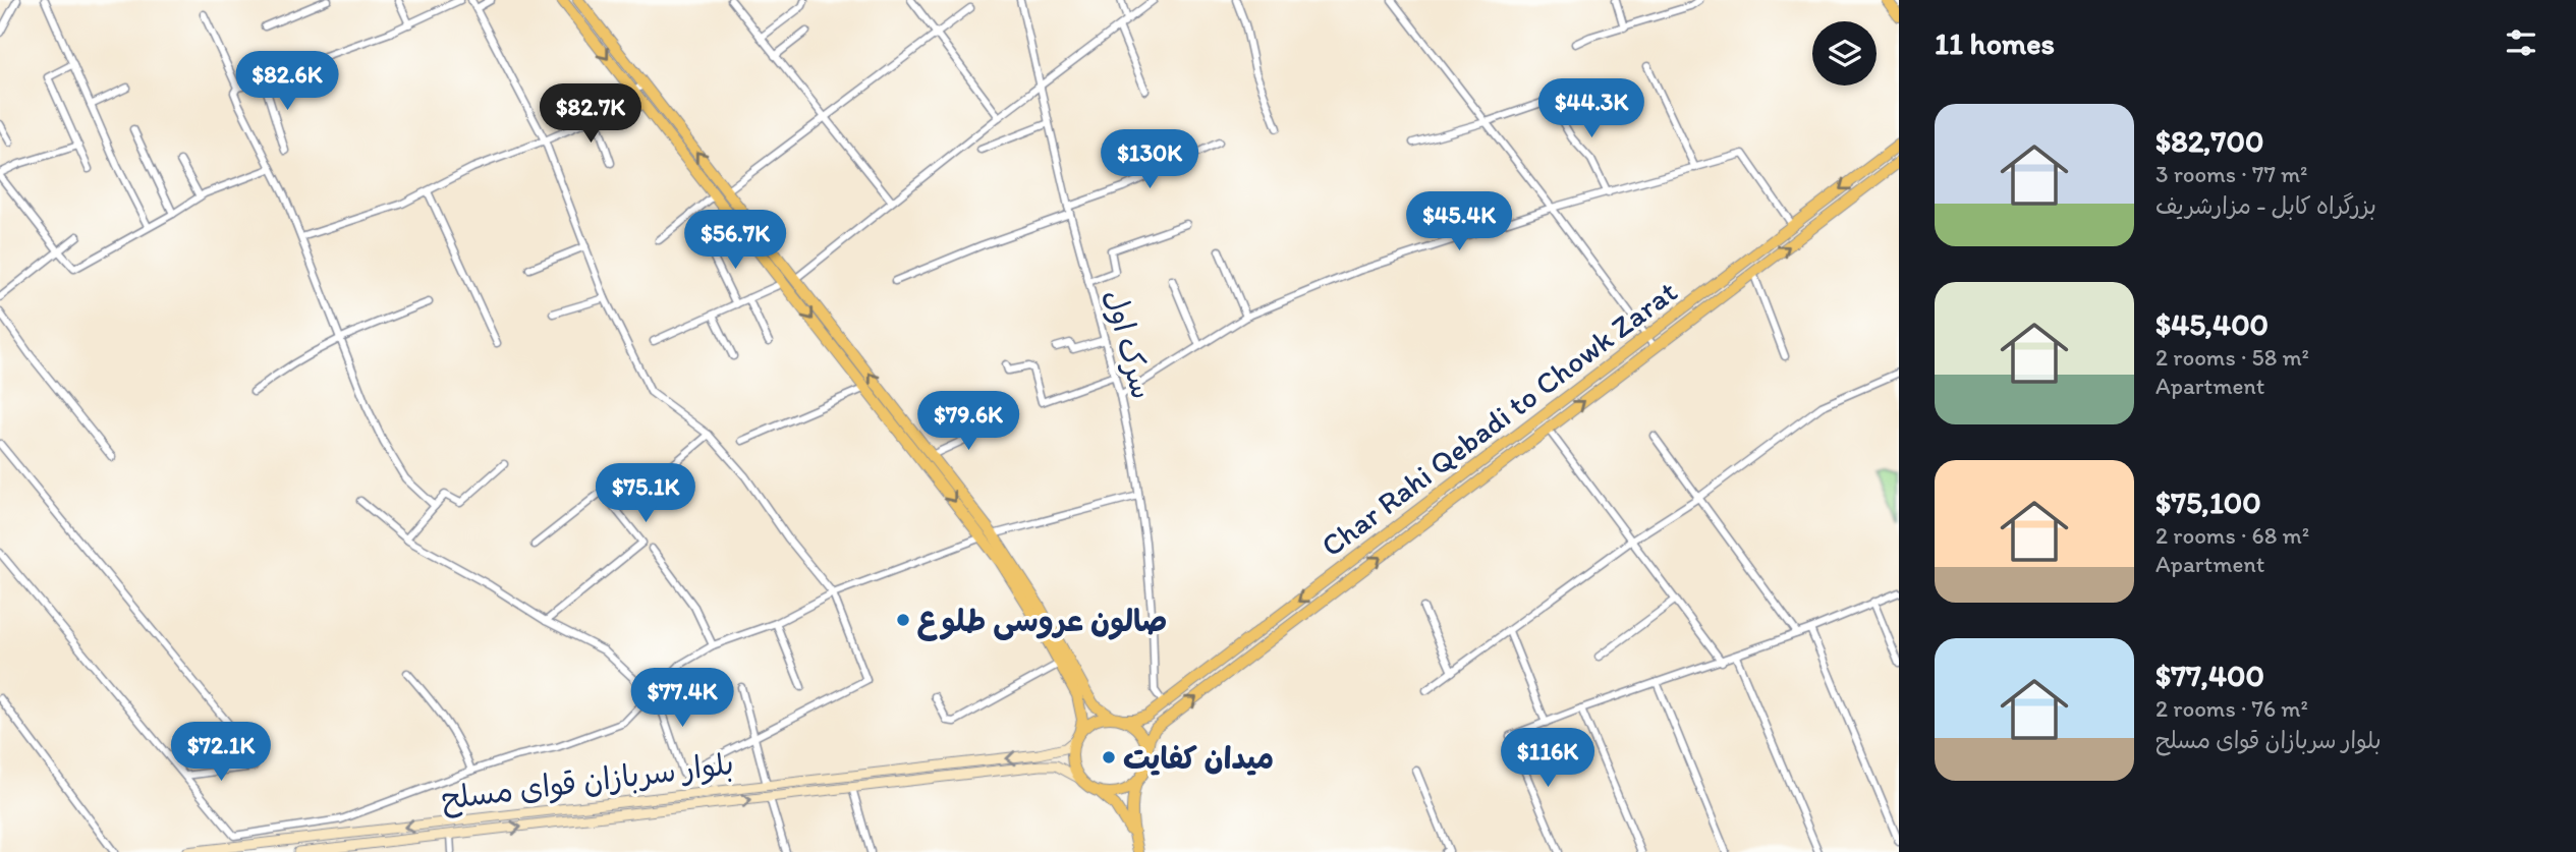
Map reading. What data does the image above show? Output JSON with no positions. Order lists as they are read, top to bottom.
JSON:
{
  "streets": {
    "main road": ["Char Rahi Qebadi to Chowk Zarat", "بلوار سربازان قوای مسلح"],
    "street": ["سرک اول"]
  },
  "crossings": [
    ["سرک اول", "Char Rahi Qebadi to Chowk Zarat"],
    ["Char Rahi Qebadi to Chowk Zarat", "بلوار سربازان قوای مسلح"]
  ],
  "places": ["صالون عروسی طلوع", "میدان کفایت"],
  "page": {
    "heading": "11 homes",
    "price": [
      "$82.6K",
      "$44.3K",
      "$82.7K",
      "$130K",
      "$45.4K",
      "$56.7K",
      "$79.6K",
      "$75.1K",
      "$77.4K",
      "$72.1K",
      "$116K"
    ],
    "list": [
      {
        "name": "$82,700",
        "note": "3 rooms · 77 m² · بزرگراه کابل - مزارشریف"
      },
      {
        "name": "$45,400",
        "note": "2 rooms · 58 m² · Apartment"
      },
      {
        "name": "$75,100",
        "note": "2 rooms · 68 m² · Apartment"
      },
      {
        "name": "$77,400",
        "note": "2 rooms · 76 m² · بلوار سربازان قوای مسلح"
      }
    ]
  }
}
